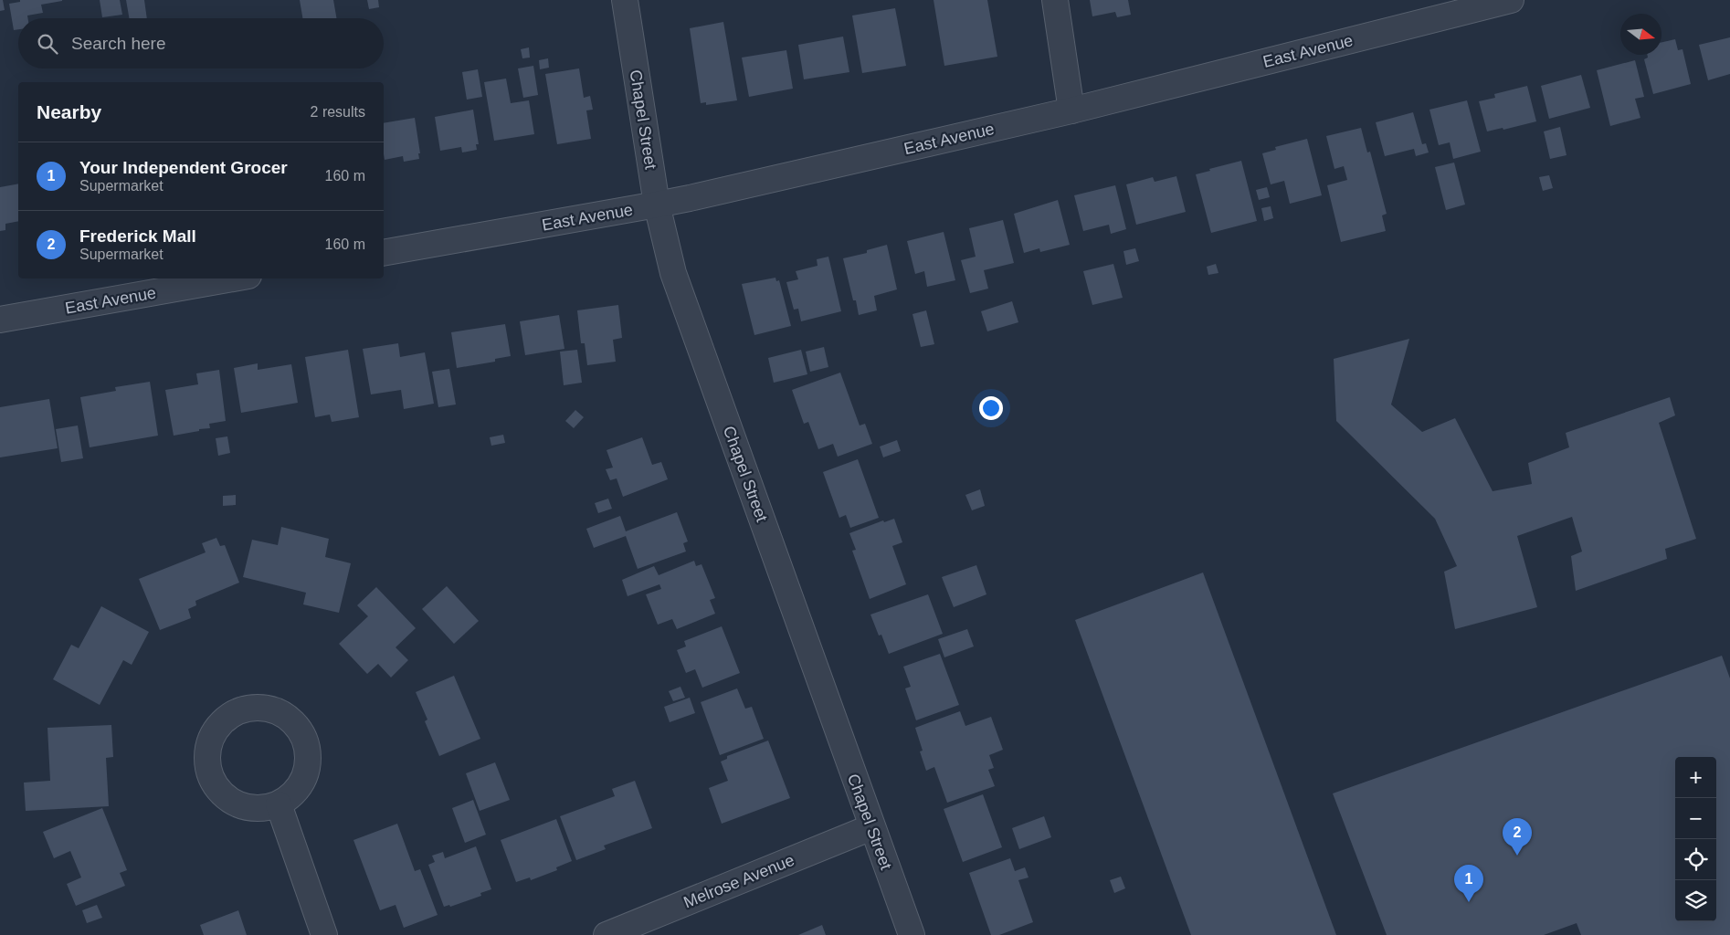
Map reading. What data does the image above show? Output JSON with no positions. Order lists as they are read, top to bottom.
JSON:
{
  "streets": {
    "street": ["East Avenue", "Chapel Street", "Melrose Avenue"]
  },
  "crossings": [
    ["East Avenue", "Chapel Street"],
    ["Chapel Street", "Melrose Avenue"]
  ],
  "north": "right",
  "page": {
    "search": "Search here",
    "heading": ["Nearby", "2 results"],
    "list": [
      {
        "mark": "1",
        "name": "Your Independent Grocer",
        "note": "Supermarket",
        "value": "160 m"
      },
      {
        "mark": "2",
        "name": "Frederick Mall",
        "note": "Supermarket",
        "value": "160 m"
      }
    ],
    "map_buttons": ["+", "−"],
    "pins": ["2", "1"]
  }
}
